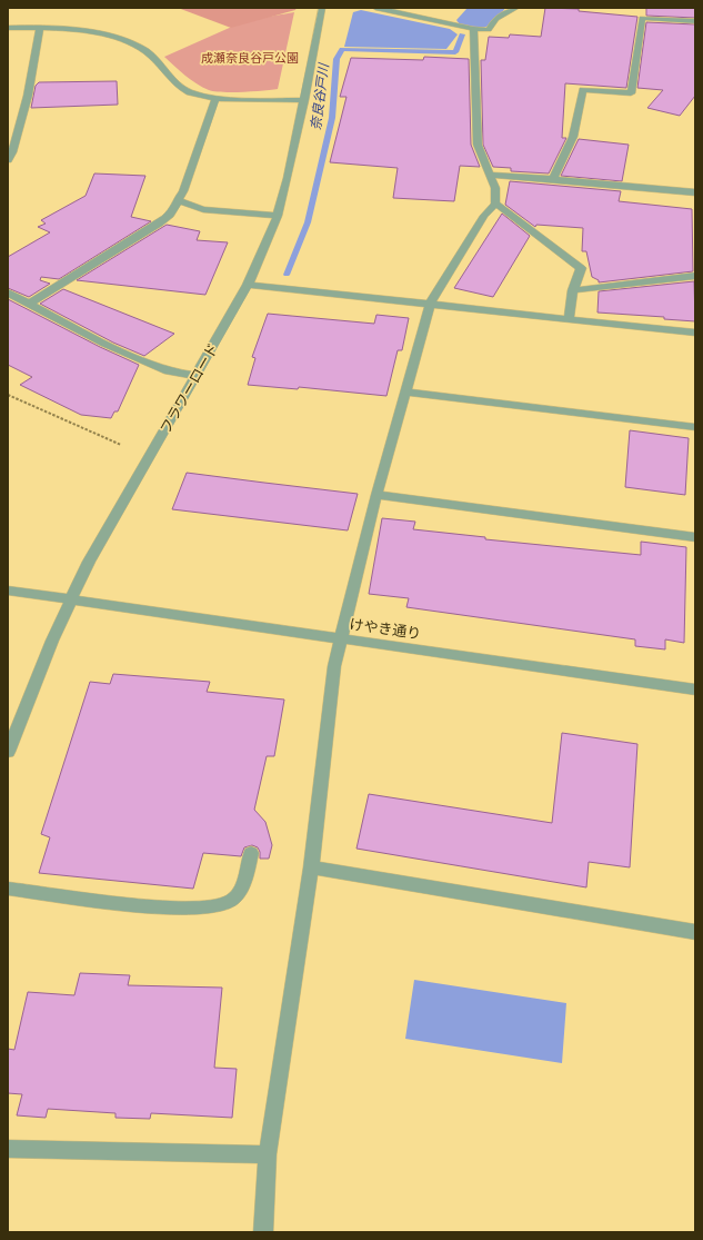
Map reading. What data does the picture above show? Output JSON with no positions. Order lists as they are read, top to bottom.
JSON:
{
  "streets": {
    "street": ["フラワーロード", "けやき通り"]
  },
  "crossings": [
    ["フラワーロード", "けやき通り"]
  ],
  "water": ["奈良谷戸川"],
  "parks": ["成瀬奈良谷戸公園"]
}
